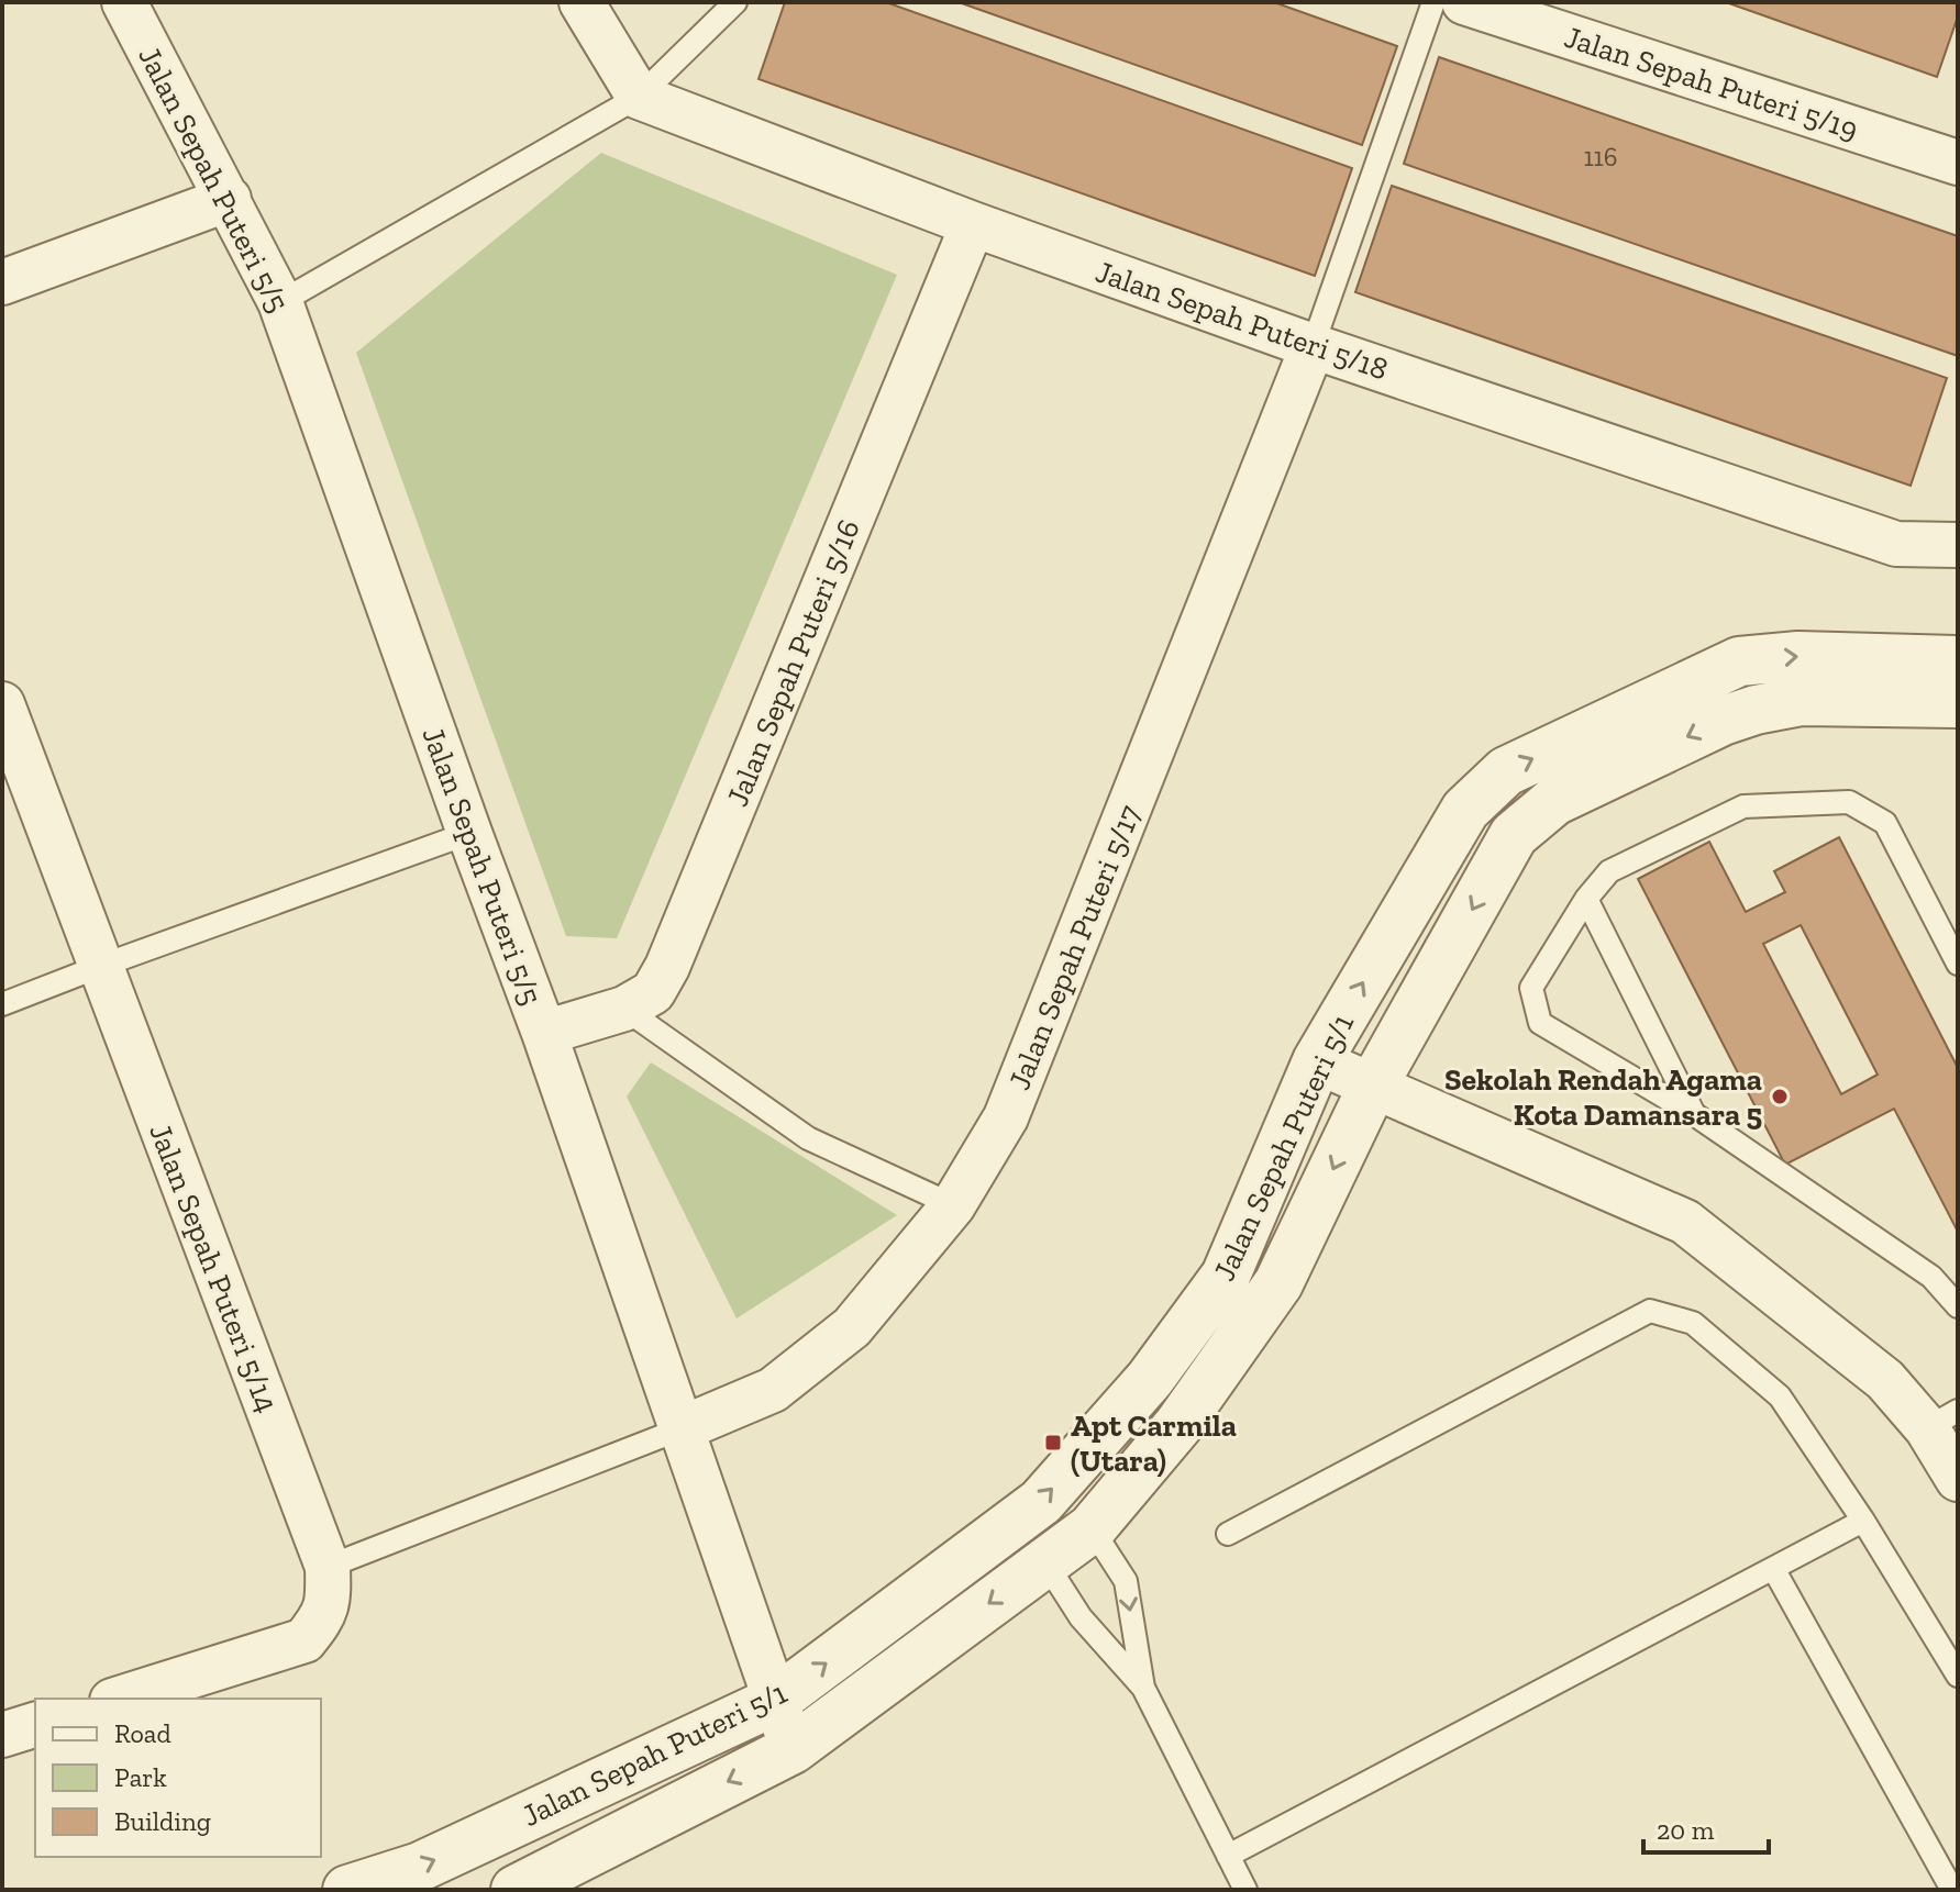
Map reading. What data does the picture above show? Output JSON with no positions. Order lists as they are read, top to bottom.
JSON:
{
  "streets": {
    "street": [
      "Jalan Sepah Puteri 5/19",
      "Jalan Sepah Puteri 5/5",
      "Jalan Sepah Puteri 5/18",
      "Jalan Sepah Puteri 5/16",
      "Jalan Sepah Puteri 5/17",
      "Jalan Sepah Puteri 5/1",
      "Jalan Sepah Puteri 5/14"
    ]
  },
  "crossings": [
    ["Jalan Sepah Puteri 5/5", "Jalan Sepah Puteri 5/16"],
    ["Jalan Sepah Puteri 5/5", "Jalan Sepah Puteri 5/17"],
    ["Jalan Sepah Puteri 5/5", "Jalan Sepah Puteri 5/1"],
    ["Jalan Sepah Puteri 5/18", "Jalan Sepah Puteri 5/16"],
    ["Jalan Sepah Puteri 5/18", "Jalan Sepah Puteri 5/17"]
  ],
  "places": {
    "other": ["Sekolah Rendah Agama Kota Damansara 5"],
    "transit": ["Apt Carmila (Utara)"]
  },
  "house_numbers": ["116"],
  "legend": ["Road", "Park", "Building"],
  "scale_bar": "20 m"
}
